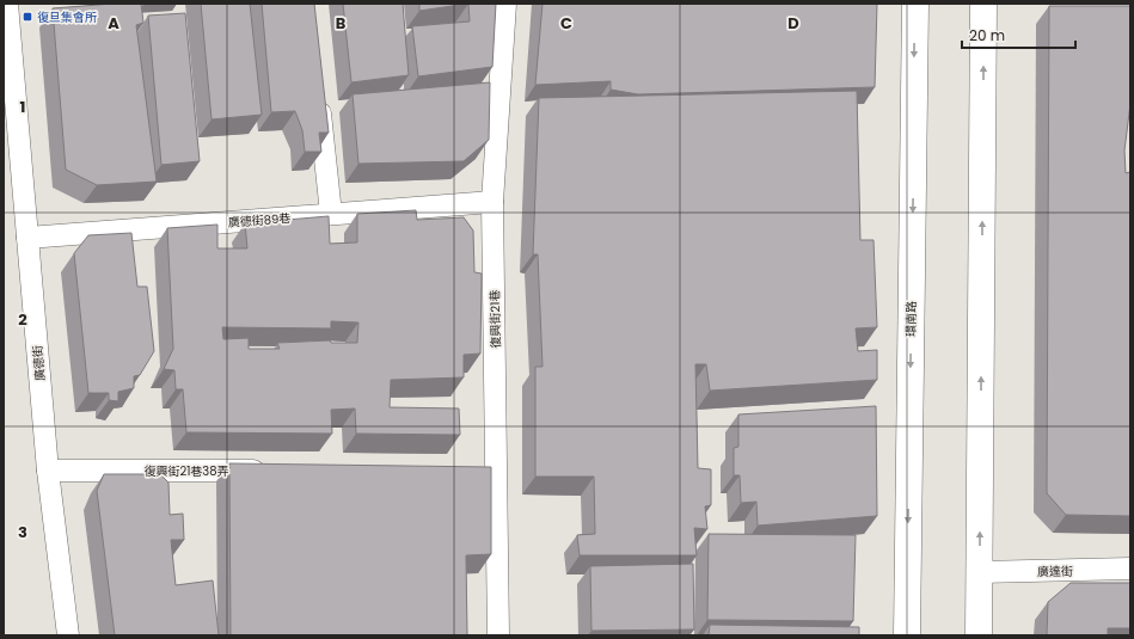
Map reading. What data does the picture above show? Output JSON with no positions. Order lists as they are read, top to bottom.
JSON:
{
  "streets": {
    "main road": ["環南路"],
    "lane": [
      "廣德街89巷",
      "復興街21巷",
      "廣德街",
      "復興街21巷38弄",
      "廣達街"
    ]
  },
  "crossings": [
    ["廣德街89巷", "復興街21巷"],
    ["廣德街89巷", "廣德街"],
    ["廣德街", "復興街21巷38弄"]
  ],
  "places": {
    "transit": ["復旦集會所"]
  },
  "scale_bar": "20 m",
  "grid": {
    "columns": [
      "A",
      "B",
      "C",
      "D"
    ],
    "rows": ["1", "2", "3"]
  }
}
